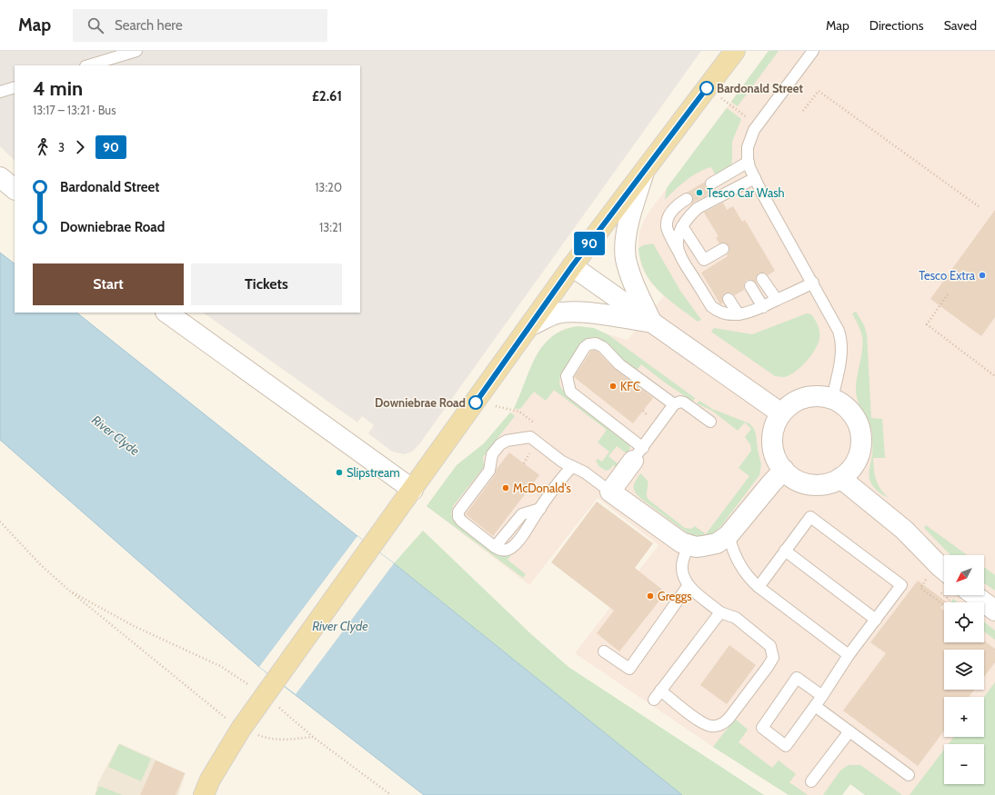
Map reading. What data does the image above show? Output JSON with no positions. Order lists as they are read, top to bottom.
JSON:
{
  "water": ["River Clyde"],
  "places": [
    "Bardonald Street",
    "Tesco Car Wash",
    "Tesco Extra",
    "KFC",
    "Downiebrae Road",
    "Slipstream",
    "McDonald's",
    "Greggs"
  ],
  "lines": ["bus line 90"],
  "north": "bottom left",
  "page": {
    "header": "Map",
    "search": "Search here",
    "nav": ["Map", "Directions", "Saved"],
    "on_map": "90",
    "heading": ["4 min", "13:17 – 13:21 · Bus", "£2.61"],
    "legs": ["3", "90"],
    "list": [
      {
        "name": "Bardonald Street",
        "value": "13:20"
      },
      {
        "name": "Downiebrae Road",
        "value": "13:21"
      }
    ],
    "buttons": ["Start", "Tickets"],
    "map_buttons": ["+", "−"]
  }
}
